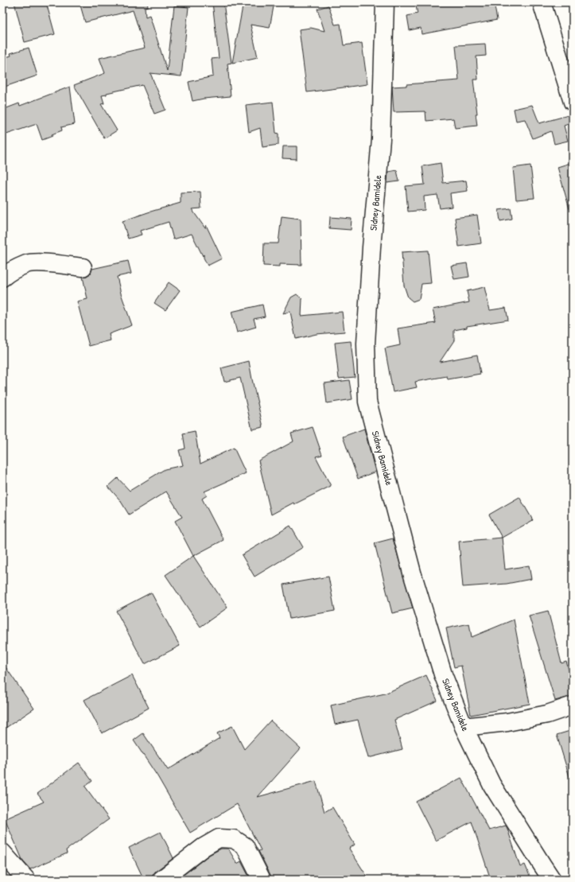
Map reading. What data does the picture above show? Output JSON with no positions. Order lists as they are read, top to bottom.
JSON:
{
  "streets": {
    "street": ["Sidney Bamidele"]
  }
}
